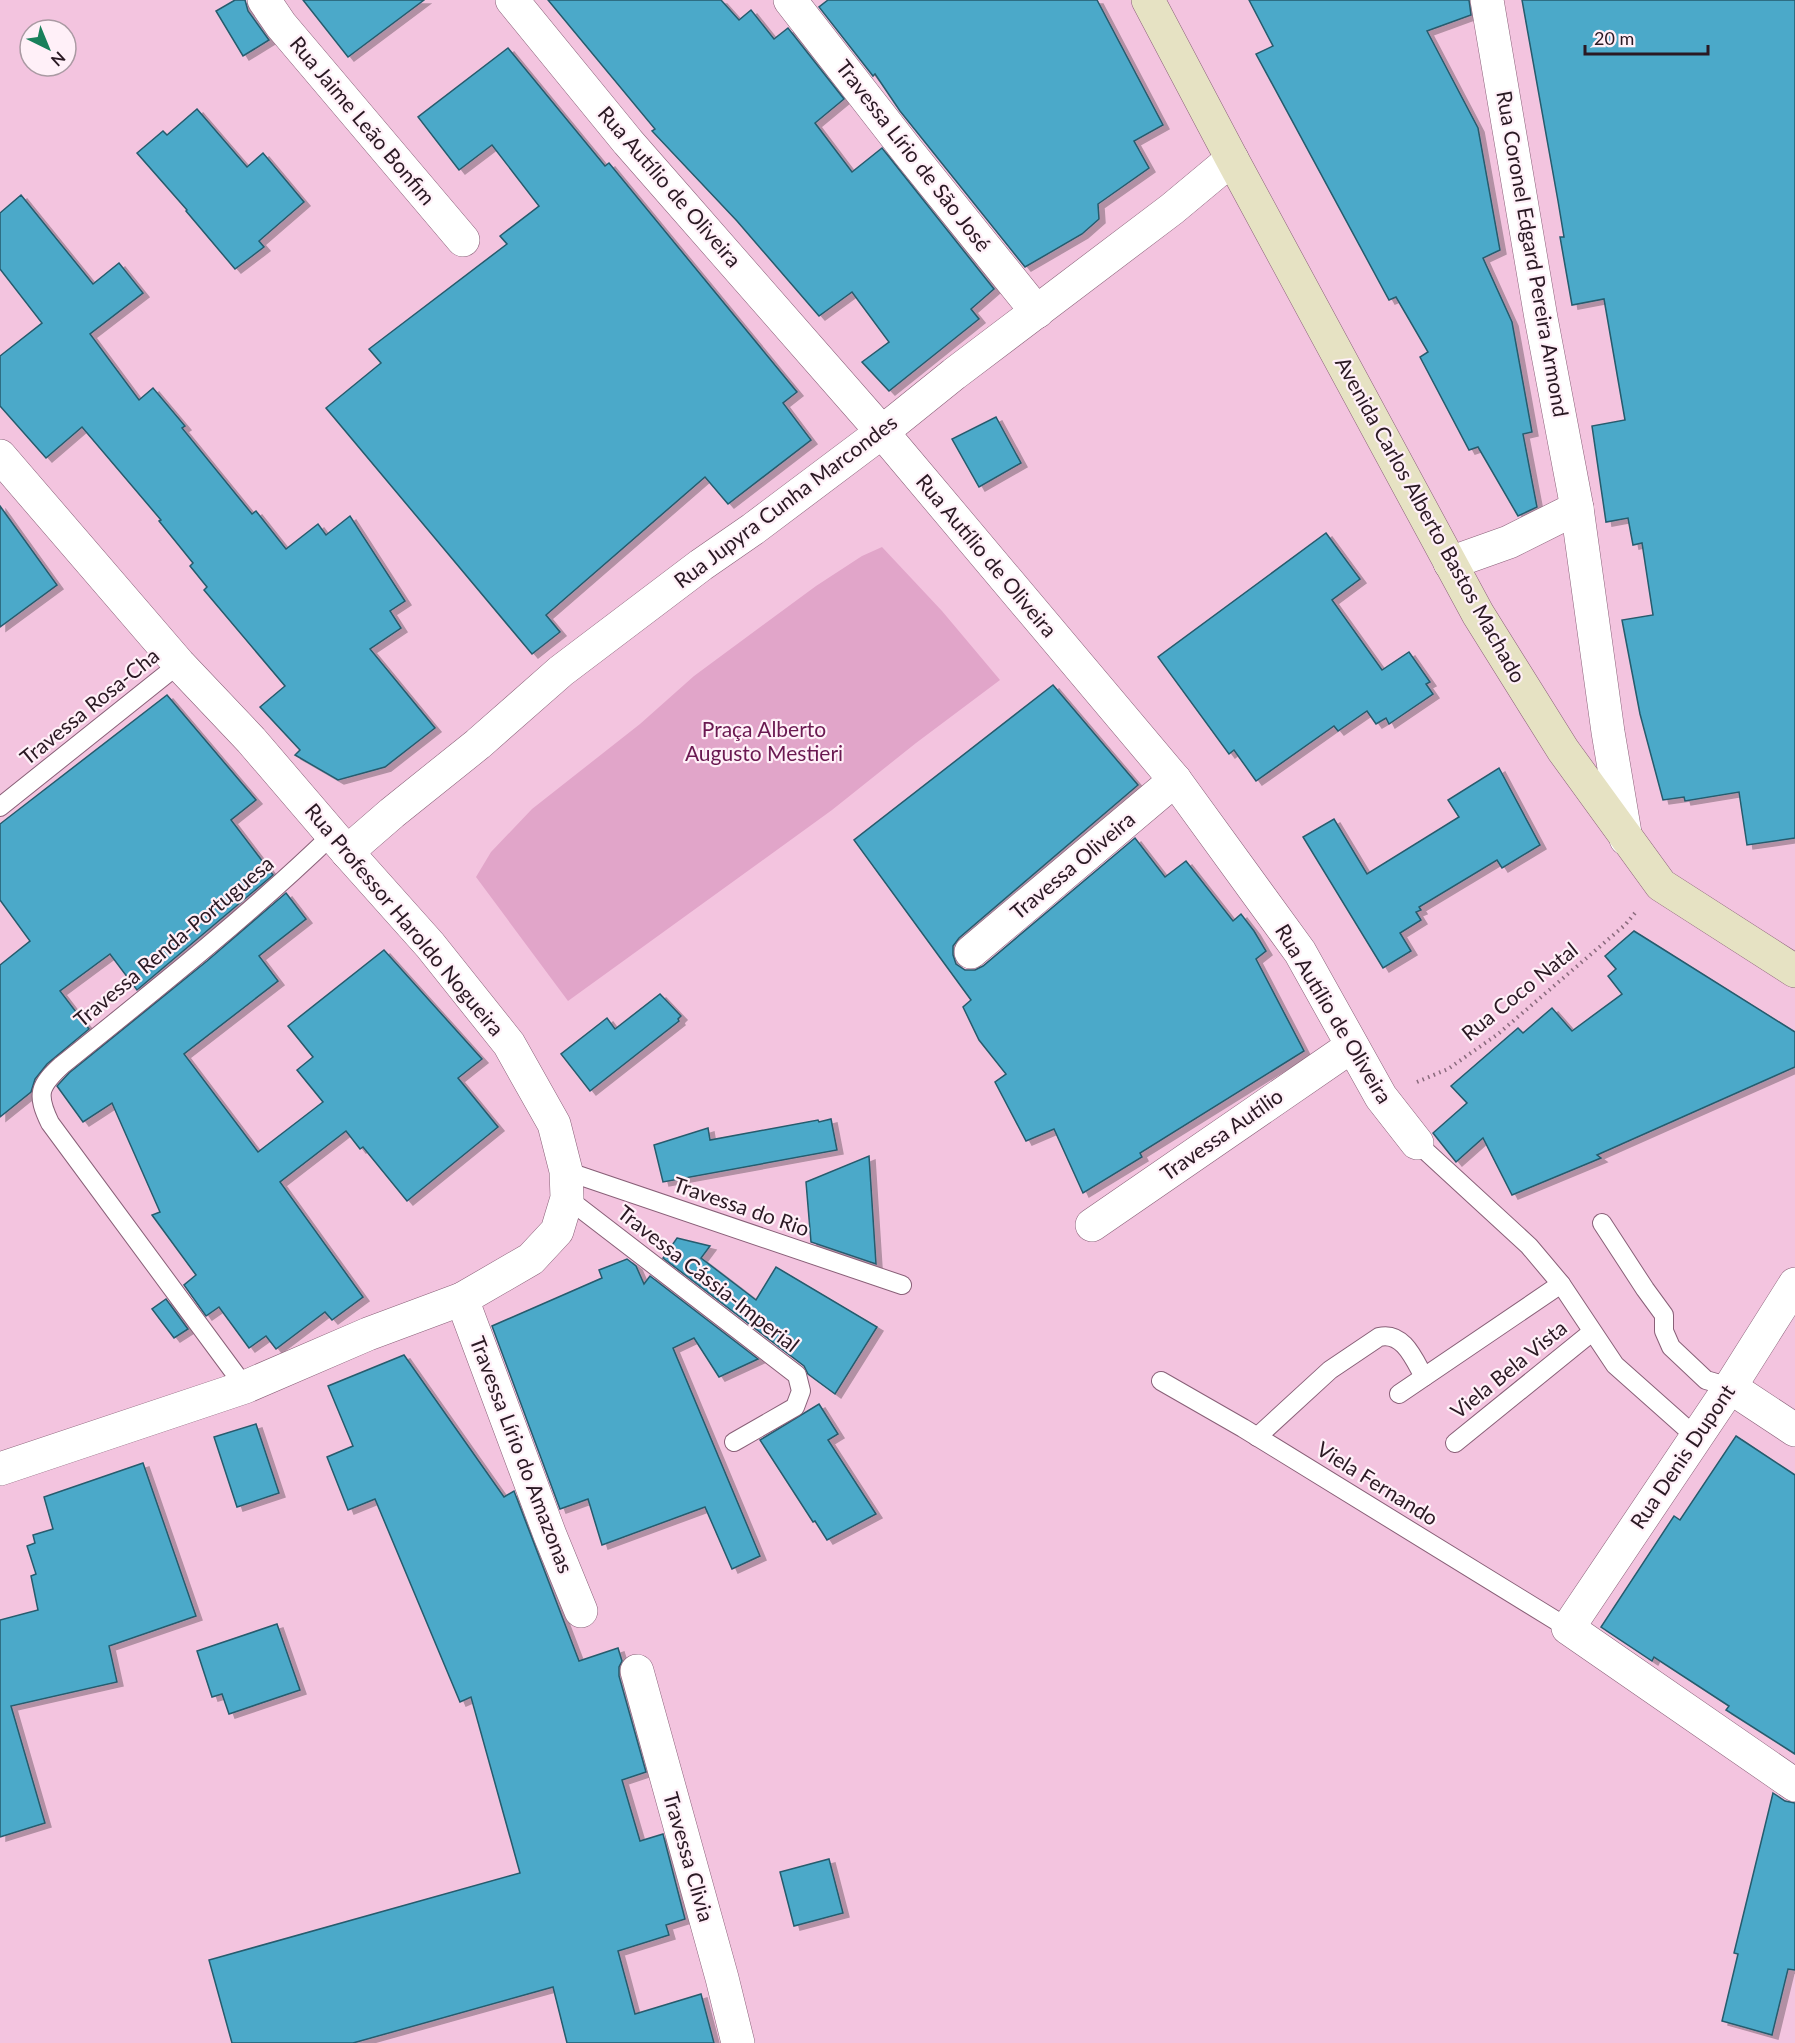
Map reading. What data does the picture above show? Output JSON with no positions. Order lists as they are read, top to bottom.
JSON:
{
  "streets": {
    "street": [
      "Rua Jaime Leão Bonfim",
      "Travessa Lírio de São José",
      "Rua Autílio de Oliveira",
      "Rua Coronel Edgard Pereira Armond",
      "Rua Jupyra Cunha Marcondes",
      "Avenida Carlos Alberto Bastos Machado",
      "Travessa Oliveira",
      "Rua Professor Haroldo Nogueira",
      "Travessa Autílio",
      "Travessa Lírio do Amazonas",
      "Rua Denis Dupont",
      "Travessa Clivia"
    ],
    "lane": [
      "Travessa Rosa-Cha",
      "Travessa Renda-Portuguesa",
      "Travessa do Rio",
      "Travessa Cássia-Imperial",
      "Viela Bela Vista",
      "Viela Fernando"
    ],
    "path": ["Rua Coco Natal"]
  },
  "crossings": [
    ["Travessa Lírio de São José", "Rua Jupyra Cunha Marcondes"],
    ["Rua Autílio de Oliveira", "Rua Jupyra Cunha Marcondes"],
    ["Rua Autílio de Oliveira", "Travessa Oliveira"],
    ["Rua Autílio de Oliveira", "Rua Coco Natal"],
    ["Rua Autílio de Oliveira", "Travessa Autílio"],
    ["Rua Coronel Edgard Pereira Armond", "Avenida Carlos Alberto Bastos Machado"],
    ["Rua Jupyra Cunha Marcondes", "Avenida Carlos Alberto Bastos Machado"],
    ["Rua Jupyra Cunha Marcondes", "Rua Professor Haroldo Nogueira"],
    ["Rua Jupyra Cunha Marcondes", "Travessa Renda-Portuguesa"],
    ["Avenida Carlos Alberto Bastos Machado", "Rua Coco Natal"],
    ["Travessa Rosa-Cha", "Rua Professor Haroldo Nogueira"],
    ["Rua Professor Haroldo Nogueira", "Travessa Renda-Portuguesa"],
    ["Rua Professor Haroldo Nogueira", "Travessa do Rio"],
    ["Rua Professor Haroldo Nogueira", "Travessa Cássia-Imperial"],
    ["Travessa do Rio", "Travessa Cássia-Imperial"],
    ["Rua Denis Dupont", "Viela Fernando"]
  ],
  "parks": ["Praça Alberto Augusto Mestieri"],
  "scale_bar": "20 m",
  "north": "bottom right"
}
